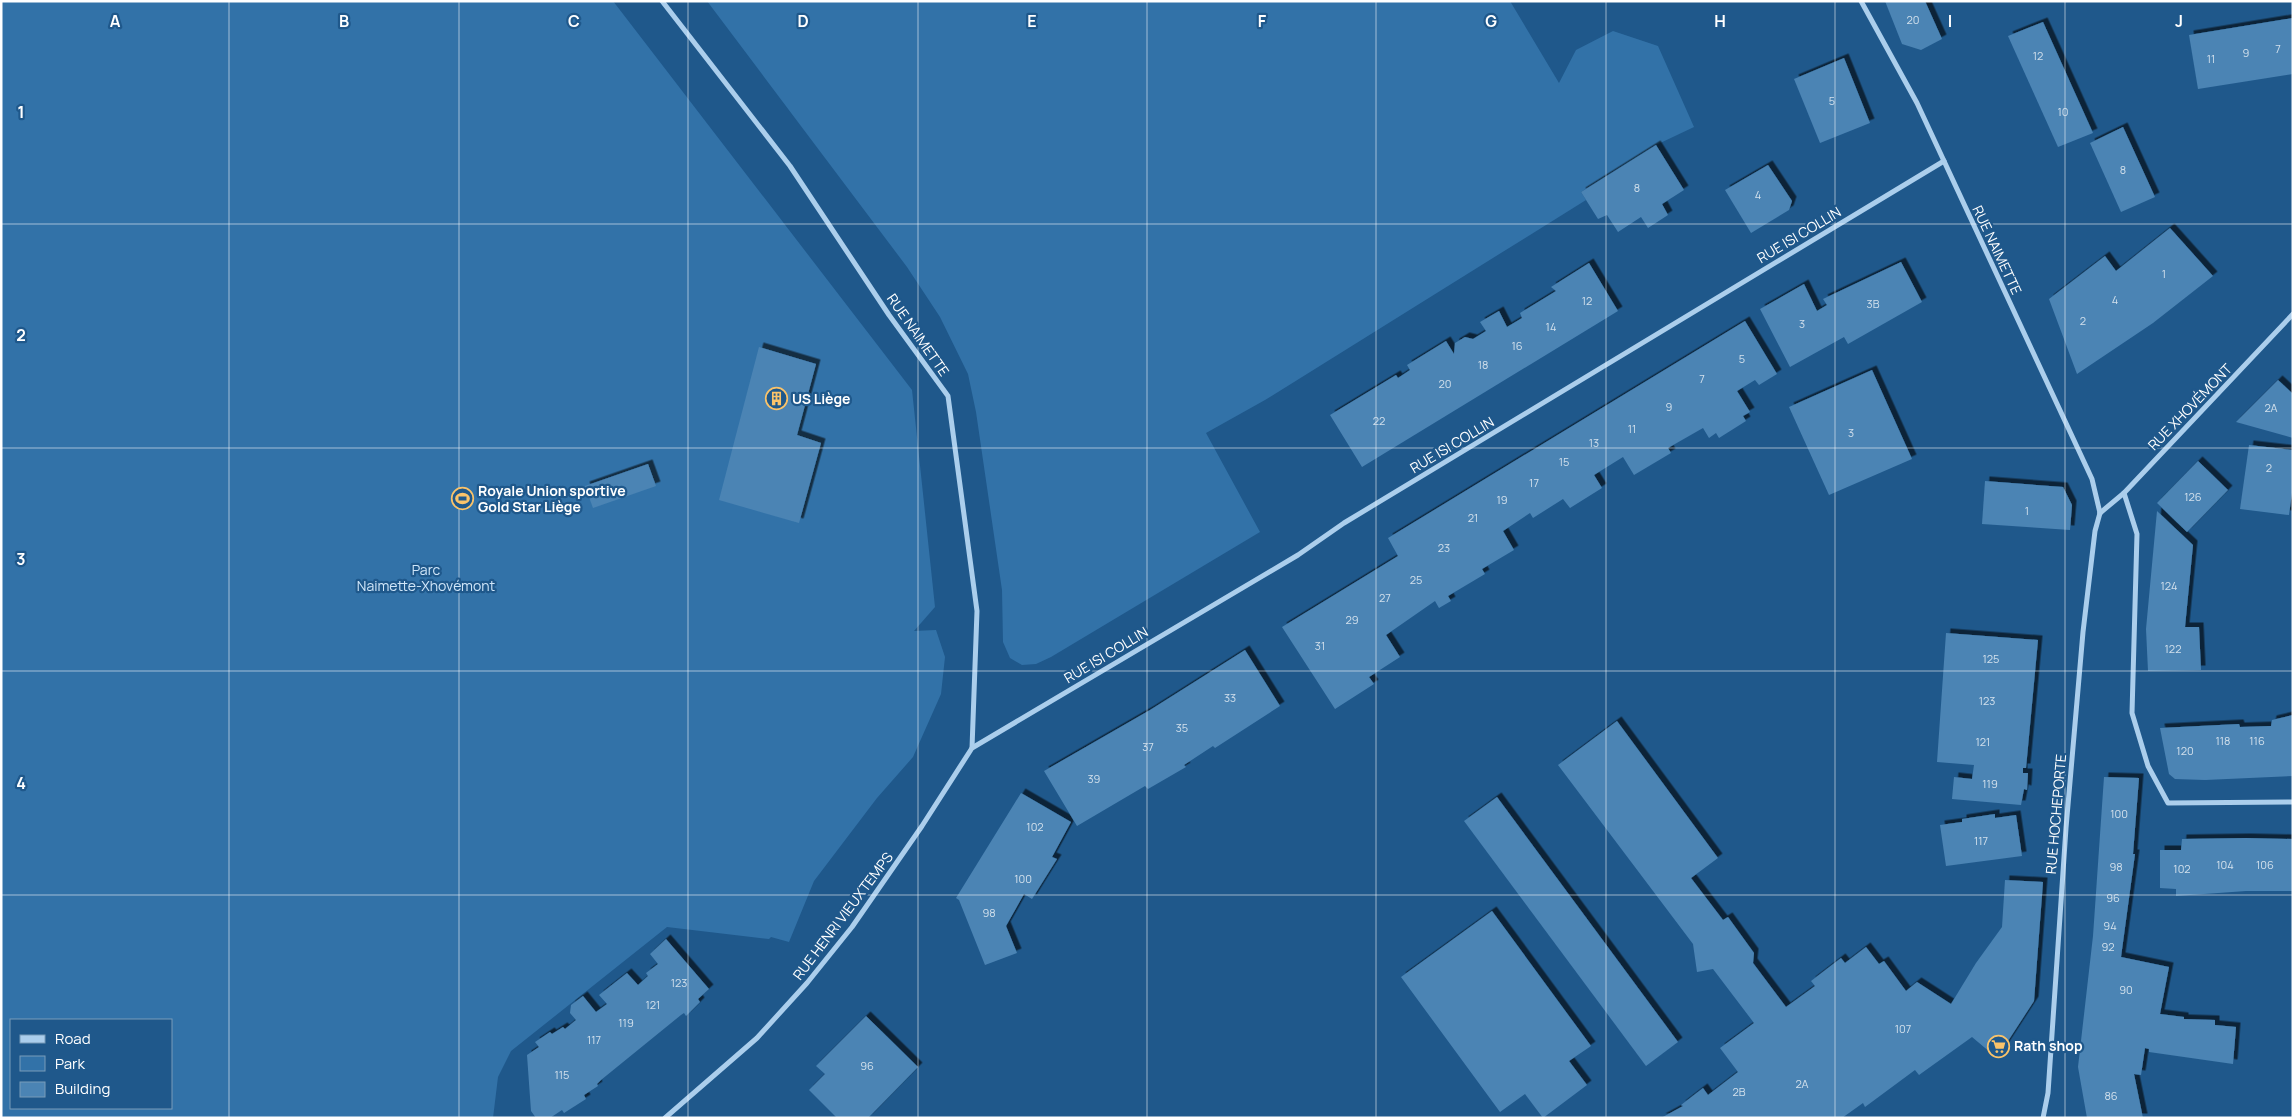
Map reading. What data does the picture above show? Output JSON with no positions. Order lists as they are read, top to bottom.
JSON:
{
  "streets": {
    "street": [
      "RUE ISI COLLIN",
      "RUE NAIMETTE",
      "RUE XHOVÉMONT",
      "RUE HOCHEPORTE",
      "RUE HENRI VIEUXTEMPS"
    ]
  },
  "crossings": [
    ["RUE ISI COLLIN", "RUE NAIMETTE"],
    ["RUE ISI COLLIN", "RUE HENRI VIEUXTEMPS"],
    ["RUE NAIMETTE", "RUE XHOVÉMONT"],
    ["RUE NAIMETTE", "RUE HOCHEPORTE"],
    ["RUE NAIMETTE", "RUE HENRI VIEUXTEMPS"],
    ["RUE XHOVÉMONT", "RUE HOCHEPORTE"]
  ],
  "parks": ["Parc Naimette-Xhovémont"],
  "places": {
    "building": ["US Liège"],
    "sports": ["Royale Union sportive Gold Star Liège"],
    "supermarket": ["Rath shop"]
  },
  "house_numbers": [
    "20",
    "7",
    "9",
    "12",
    "11",
    "5",
    "10",
    "8",
    "8",
    "4",
    "1",
    "4",
    "12",
    "3B",
    "2",
    "3",
    "14",
    "16",
    "5",
    "18",
    "7",
    "20",
    "9",
    "2A",
    "22",
    "11",
    "3",
    "13",
    "15",
    "2",
    "17",
    "126",
    "19",
    "1",
    "21",
    "23",
    "25",
    "124",
    "27",
    "29",
    "31",
    "122",
    "125",
    "33",
    "123",
    "35",
    "118",
    "116",
    "121",
    "37",
    "120",
    "39",
    "119",
    "100",
    "102",
    "117",
    "104",
    "106",
    "98",
    "102",
    "100",
    "96",
    "98",
    "94",
    "92",
    "123",
    "90",
    "121",
    "119",
    "107",
    "117",
    "96",
    "115",
    "2A",
    "2B",
    "86"
  ],
  "legend": ["Road", "Park", "Building"],
  "grid": {
    "columns": [
      "A",
      "B",
      "C",
      "D",
      "E",
      "F",
      "G",
      "H",
      "I",
      "J"
    ],
    "rows": [
      "1",
      "2",
      "3",
      "4"
    ]
  }
}
